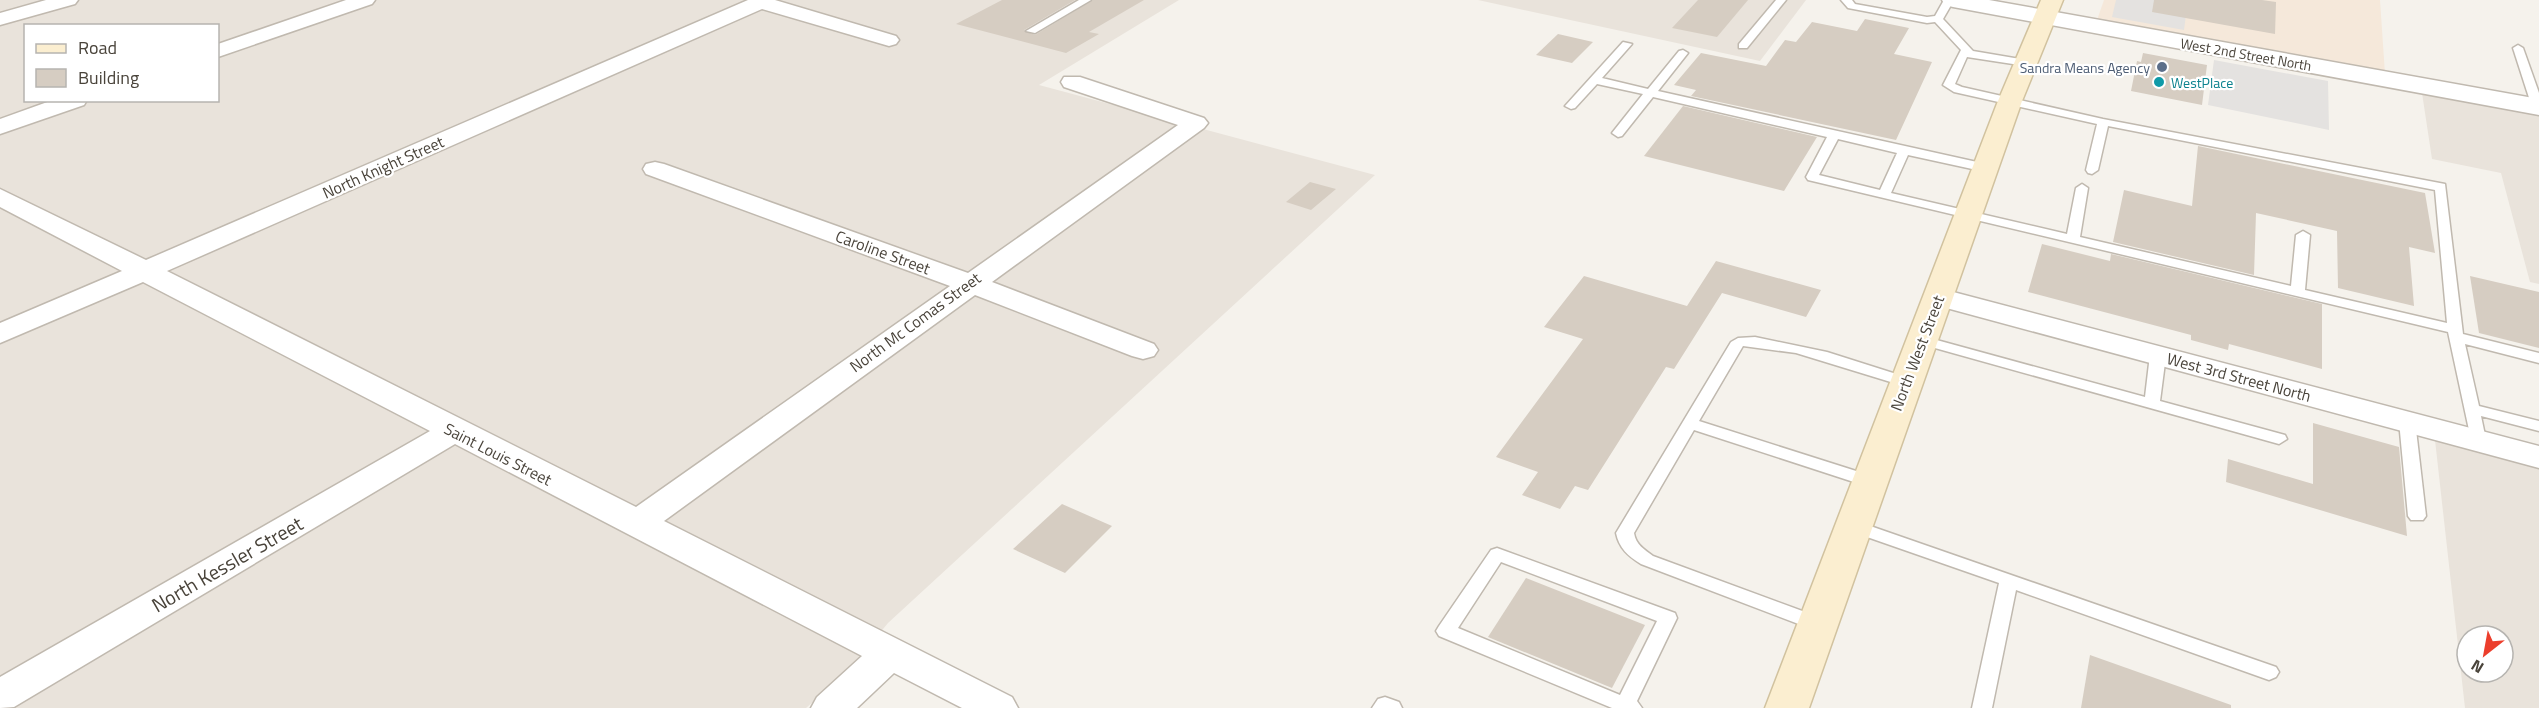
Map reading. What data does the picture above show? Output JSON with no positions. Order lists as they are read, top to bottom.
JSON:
{
  "streets": {
    "main road": ["North West Street"],
    "street": [
      "West 2nd Street North",
      "North Knight Street",
      "Caroline Street",
      "North Mc Comas Street",
      "West 3rd Street North",
      "Saint Louis Street",
      "North Kessler Street"
    ]
  },
  "crossings": [
    ["West 2nd Street North", "North West Street"],
    ["North Knight Street", "Saint Louis Street"],
    ["Caroline Street", "North Mc Comas Street"],
    ["North Mc Comas Street", "Saint Louis Street"],
    ["North West Street", "West 3rd Street North"],
    ["Saint Louis Street", "North Kessler Street"]
  ],
  "places": ["Sandra Means Agency", "WestPlace"],
  "legend": ["Road", "Building"],
  "north": "bottom left"
}
